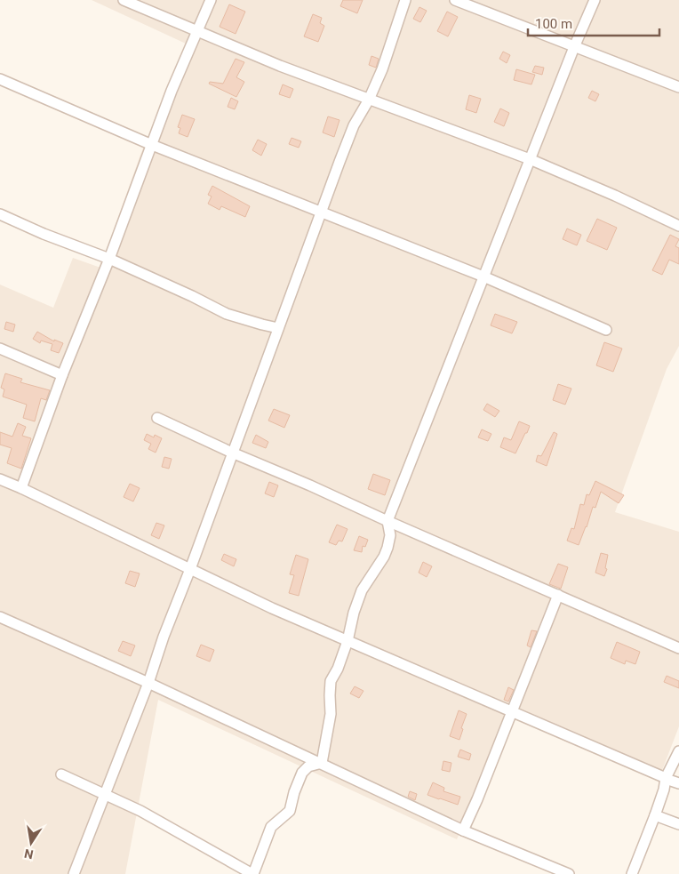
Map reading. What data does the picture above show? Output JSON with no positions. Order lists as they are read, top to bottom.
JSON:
{
  "scale_bar": "100 m",
  "north": "bottom"
}
